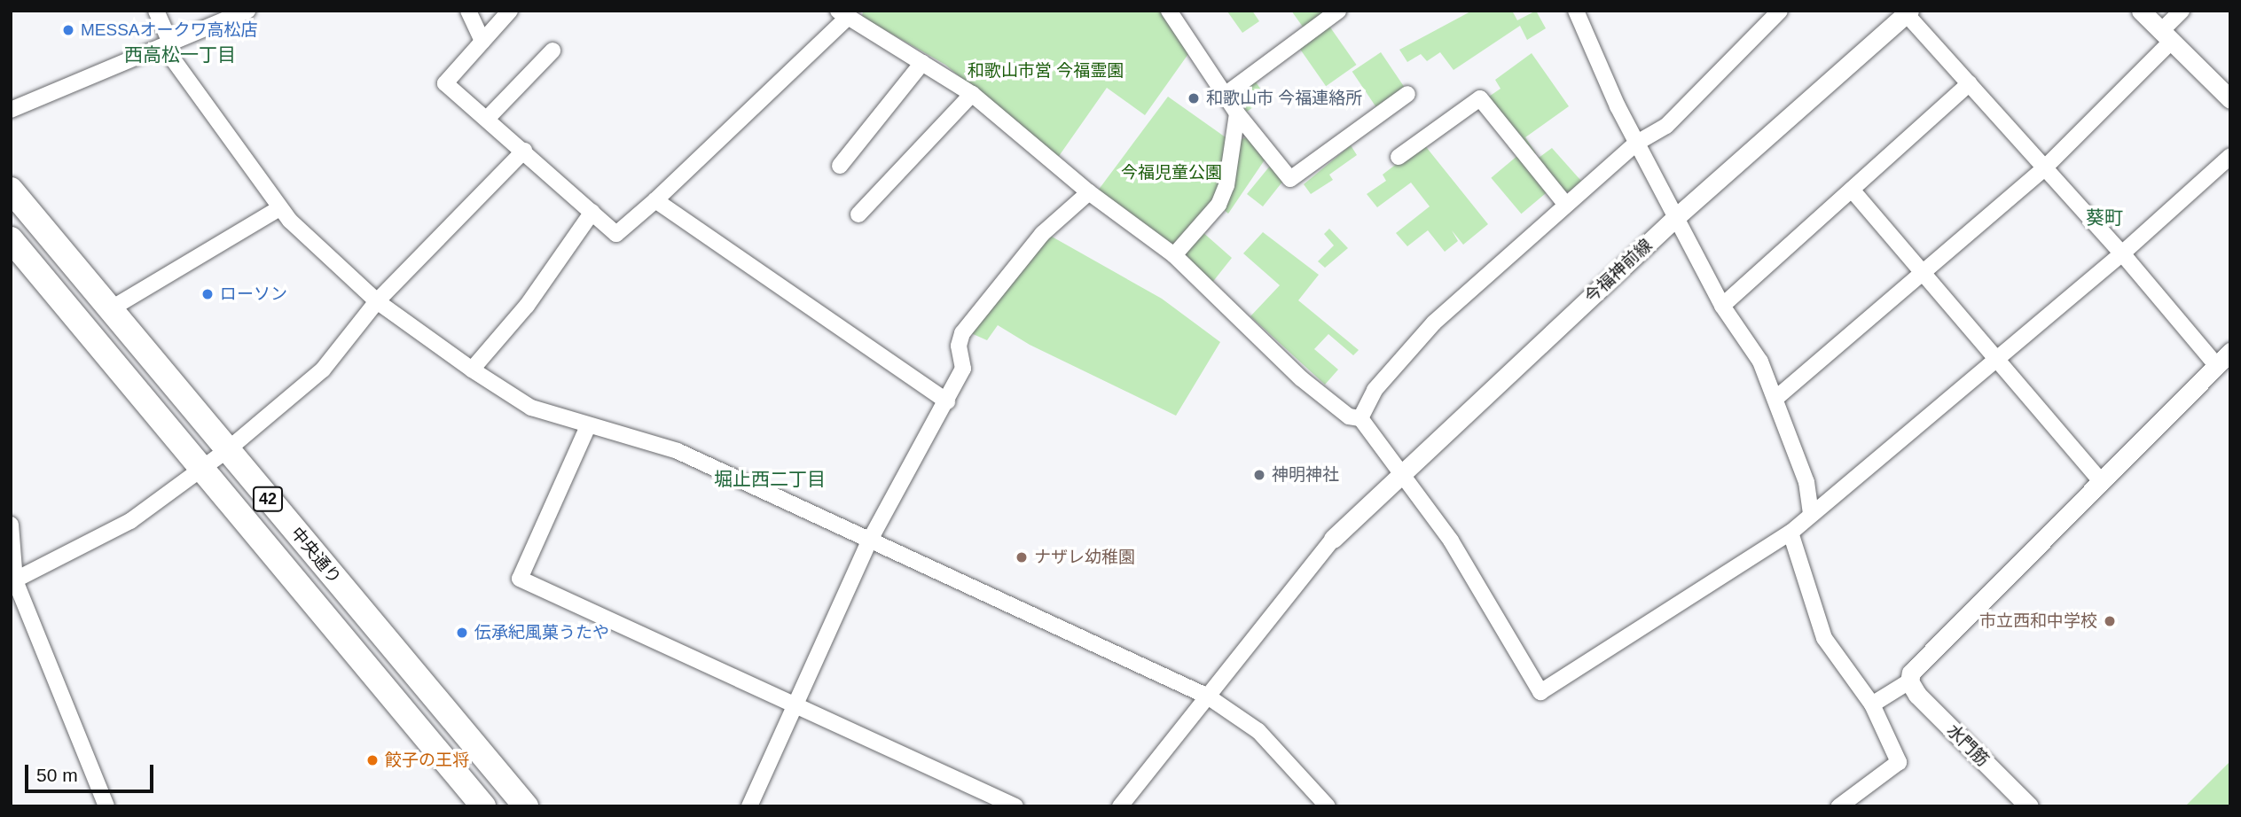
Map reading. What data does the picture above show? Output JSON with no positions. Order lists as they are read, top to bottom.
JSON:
{
  "streets": {
    "highway": ["42", "中央通り"],
    "street": ["今福神前線", "水門筋"]
  },
  "districts": ["西高松一丁目", "葵町", "堀止西二丁目"],
  "parks": ["和歌山市営 今福霊園", "今福児童公園"],
  "places": [
    "MESSAオークワ高松店",
    "和歌山市 今福連絡所",
    "ローソン",
    "神明神社",
    "ナザレ幼稚園",
    "市立西和中学校",
    "伝承紀風菓うたや",
    "餃子の王将"
  ],
  "scale_bar": "50 m"
}
